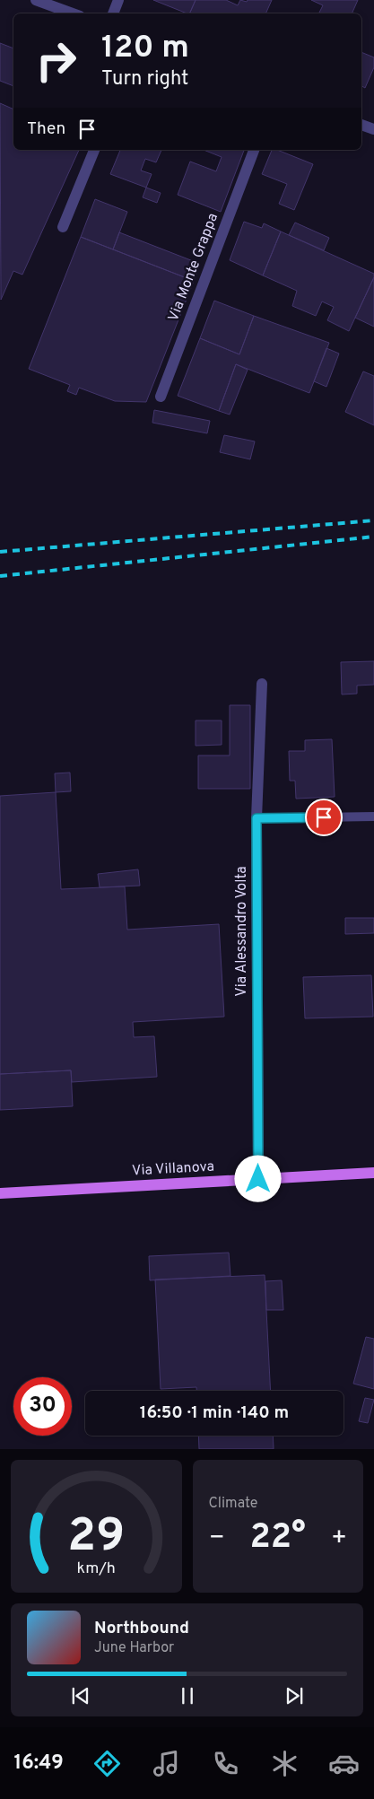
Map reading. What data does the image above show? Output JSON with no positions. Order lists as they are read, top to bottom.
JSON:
{
  "streets": {
    "main road": ["Via Villanova"],
    "street": ["Via Monte Grappa", "Via Alessandro Volta"]
  },
  "crossings": [
    ["Via Alessandro Volta", "Via Villanova"]
  ],
  "page": {
    "turn": ["120 m", "Turn right"],
    "then": "Then",
    "limit": "30",
    "trip": "16:50 · 1 min · 140 m",
    "tile": "Climate",
    "heat": ["−", "22°", "+"],
    "song": ["Northbound", "June Harbor"],
    "tabs": "16:49",
    "gauge": ["29", "km/h"]
  }
}
